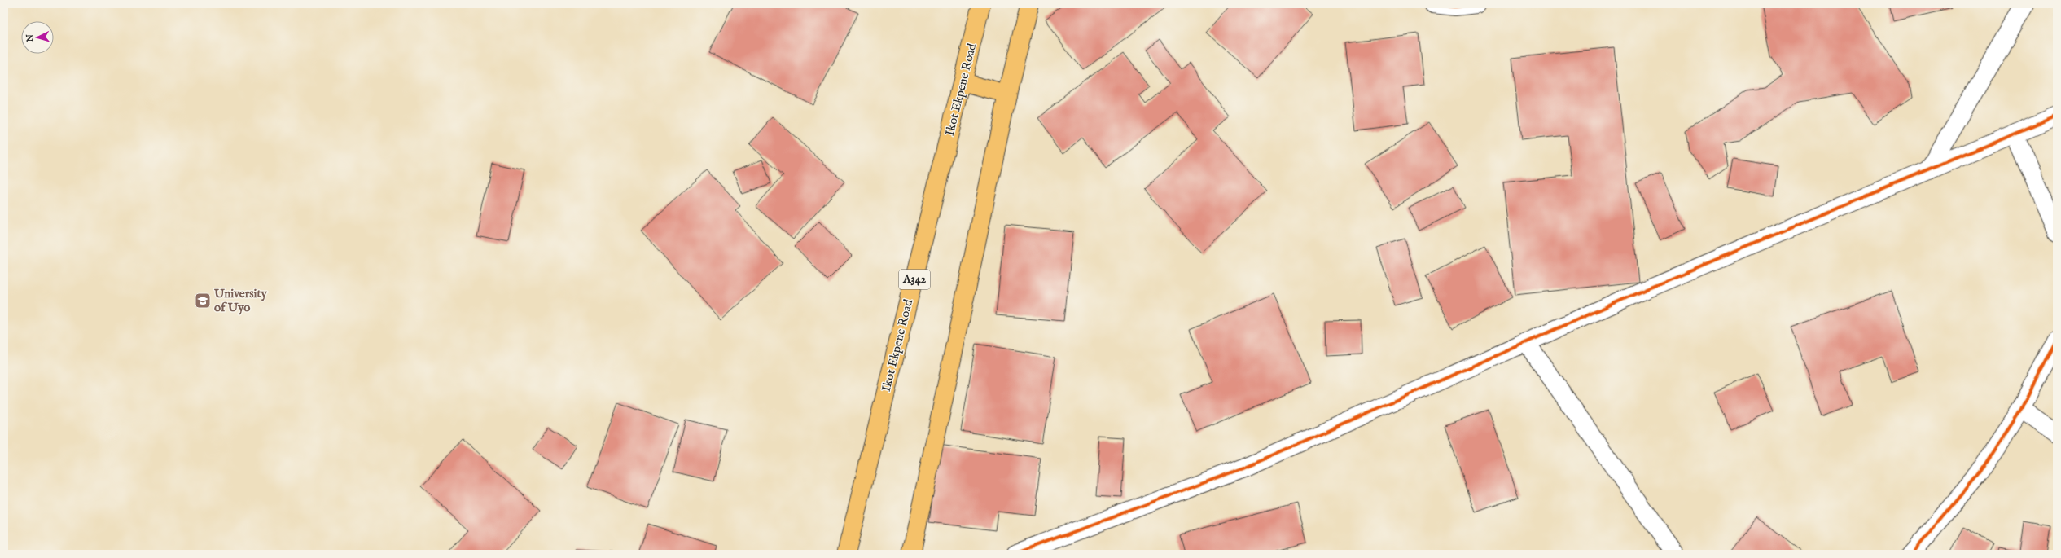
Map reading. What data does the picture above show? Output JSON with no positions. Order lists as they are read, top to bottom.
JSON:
{
  "streets": {
    "highway": ["Ikot Ekpene Road", "A342"]
  },
  "places": {
    "school or university": ["University of Uyo"]
  },
  "north": "left"
}
